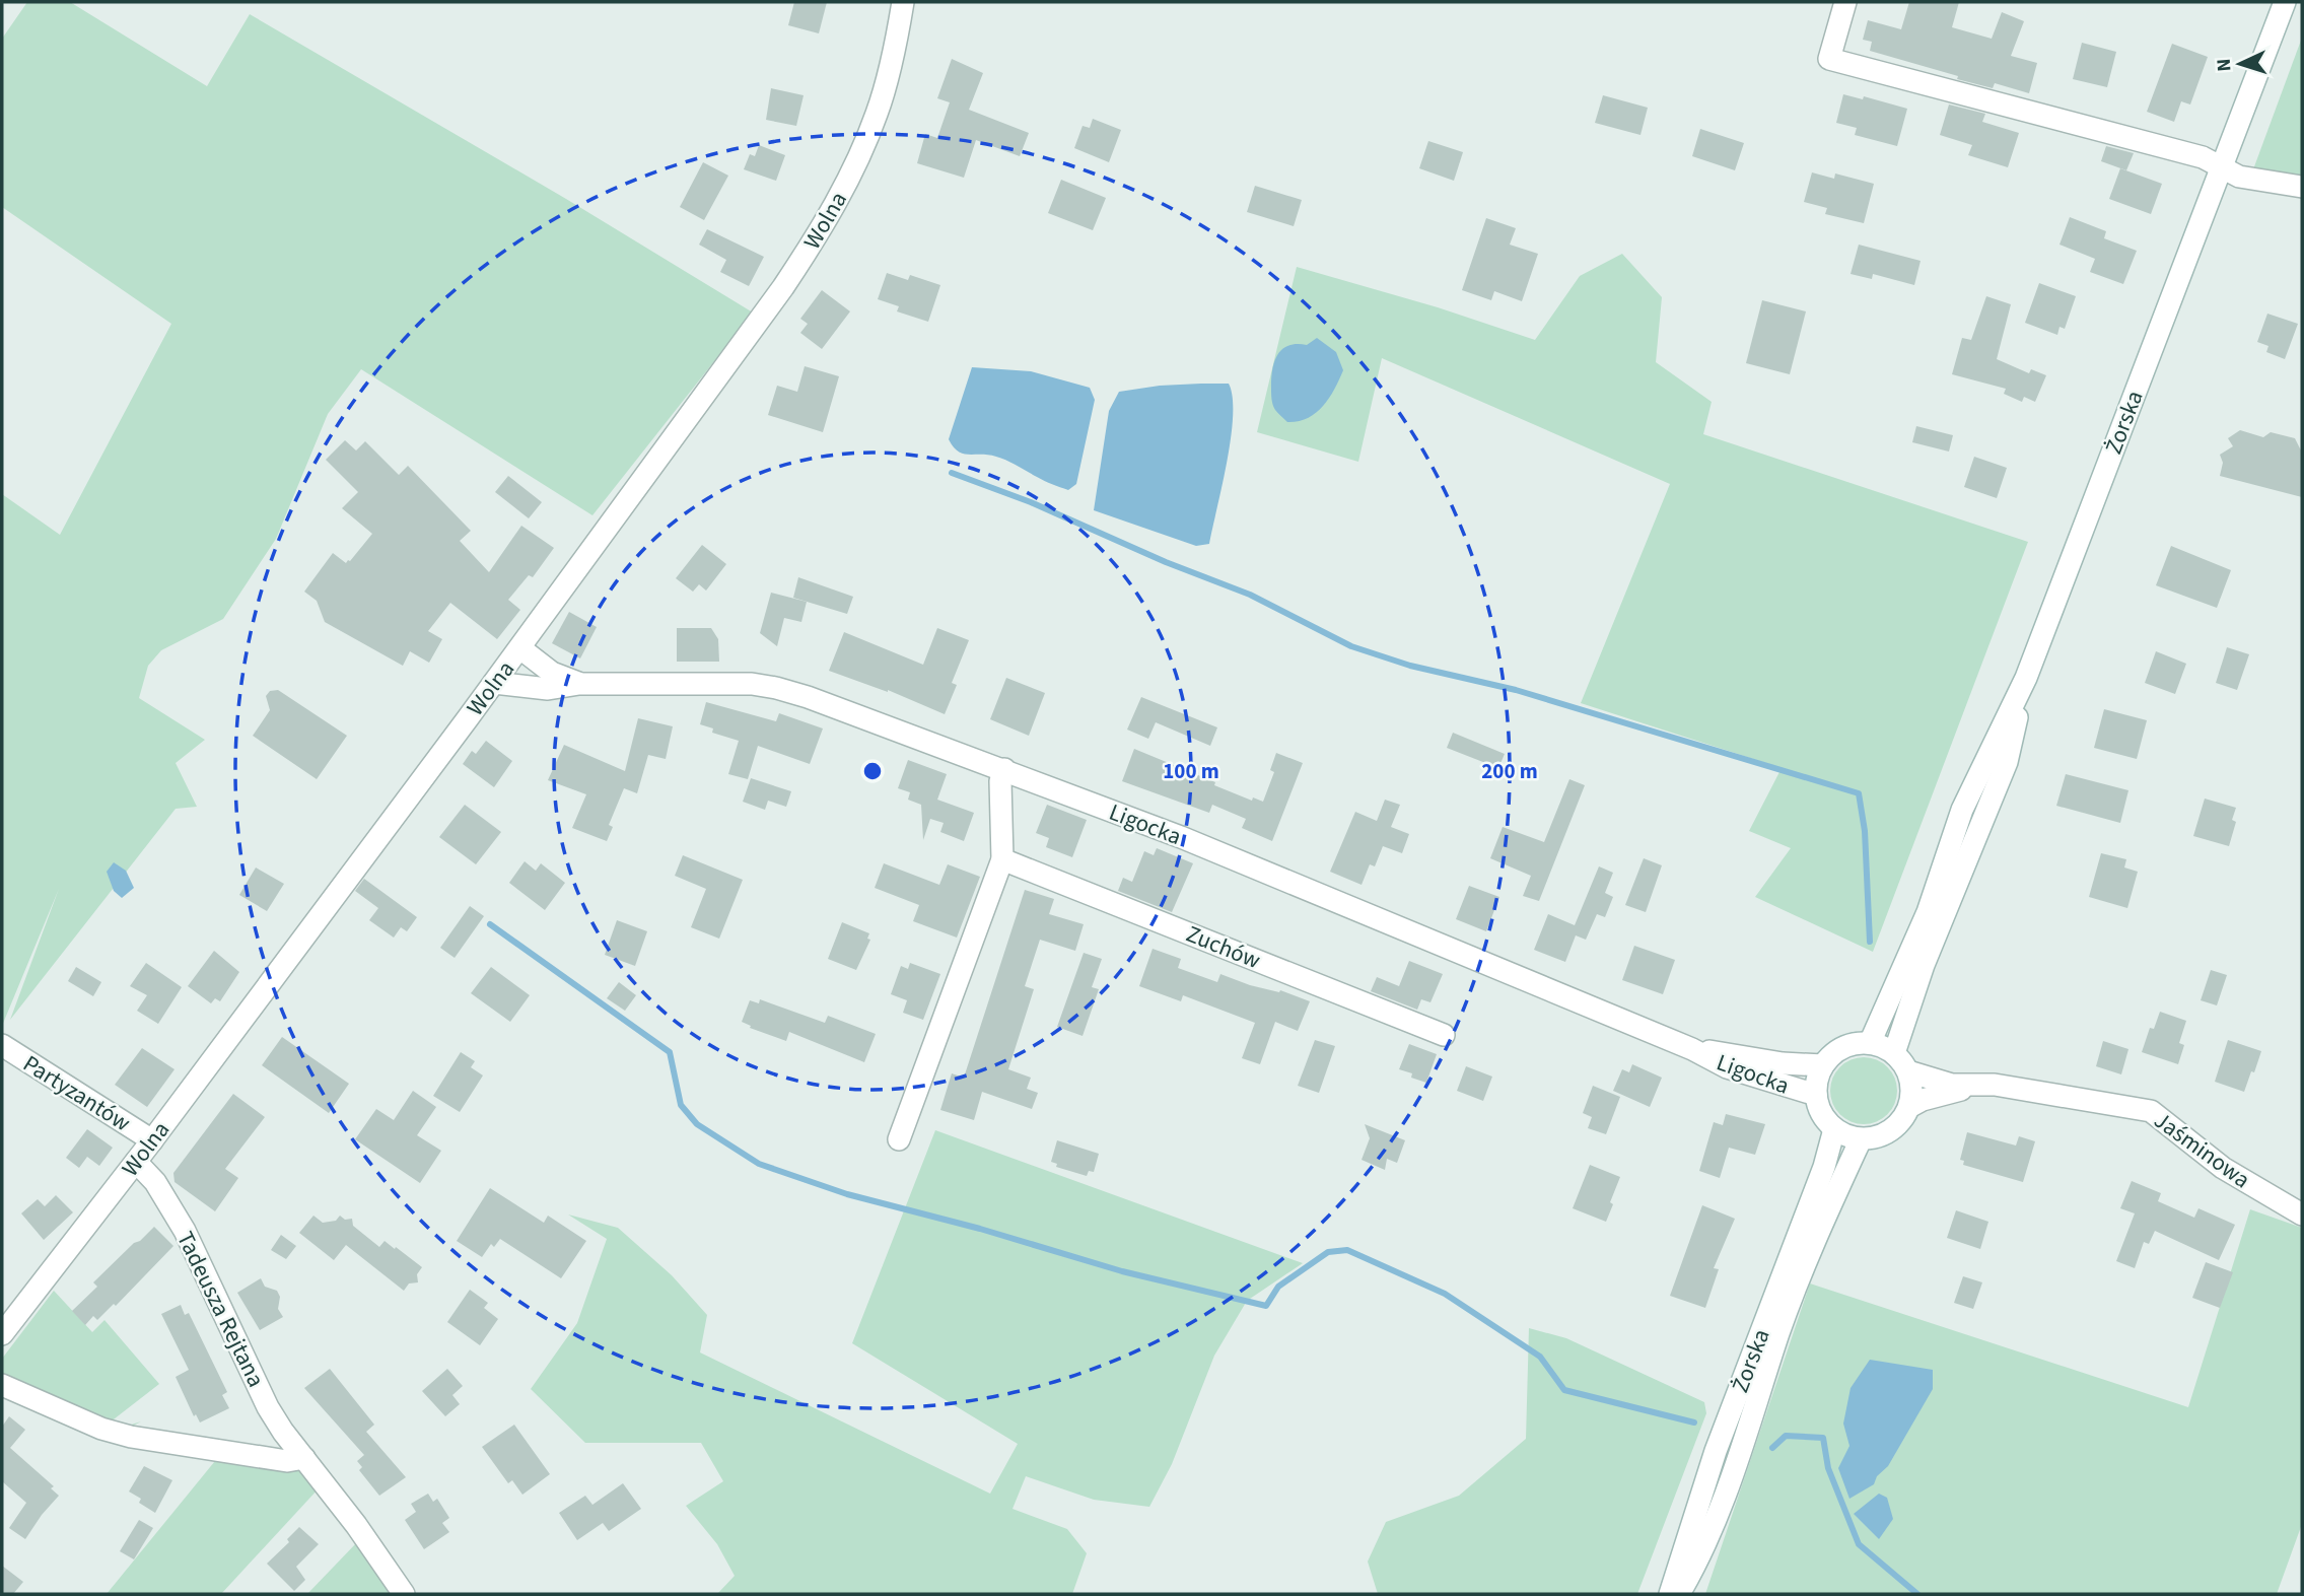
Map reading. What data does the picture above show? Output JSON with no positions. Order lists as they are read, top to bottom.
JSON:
{
  "streets": {
    "street": [
      "Wolna",
      "Żorska",
      "Ligocka",
      "Zuchów",
      "Partyzantów",
      "Jaśminowa",
      "Tadeusza Rejtana"
    ]
  },
  "crossings": [
    ["Wolna", "Ligocka"],
    ["Wolna", "Partyzantów"],
    ["Wolna", "Tadeusza Rejtana"],
    ["Żorska", "Ligocka"],
    ["Żorska", "Jaśminowa"],
    ["Ligocka", "Jaśminowa"]
  ],
  "north": "left",
  "rings": ["100 m", "200 m"]
}
